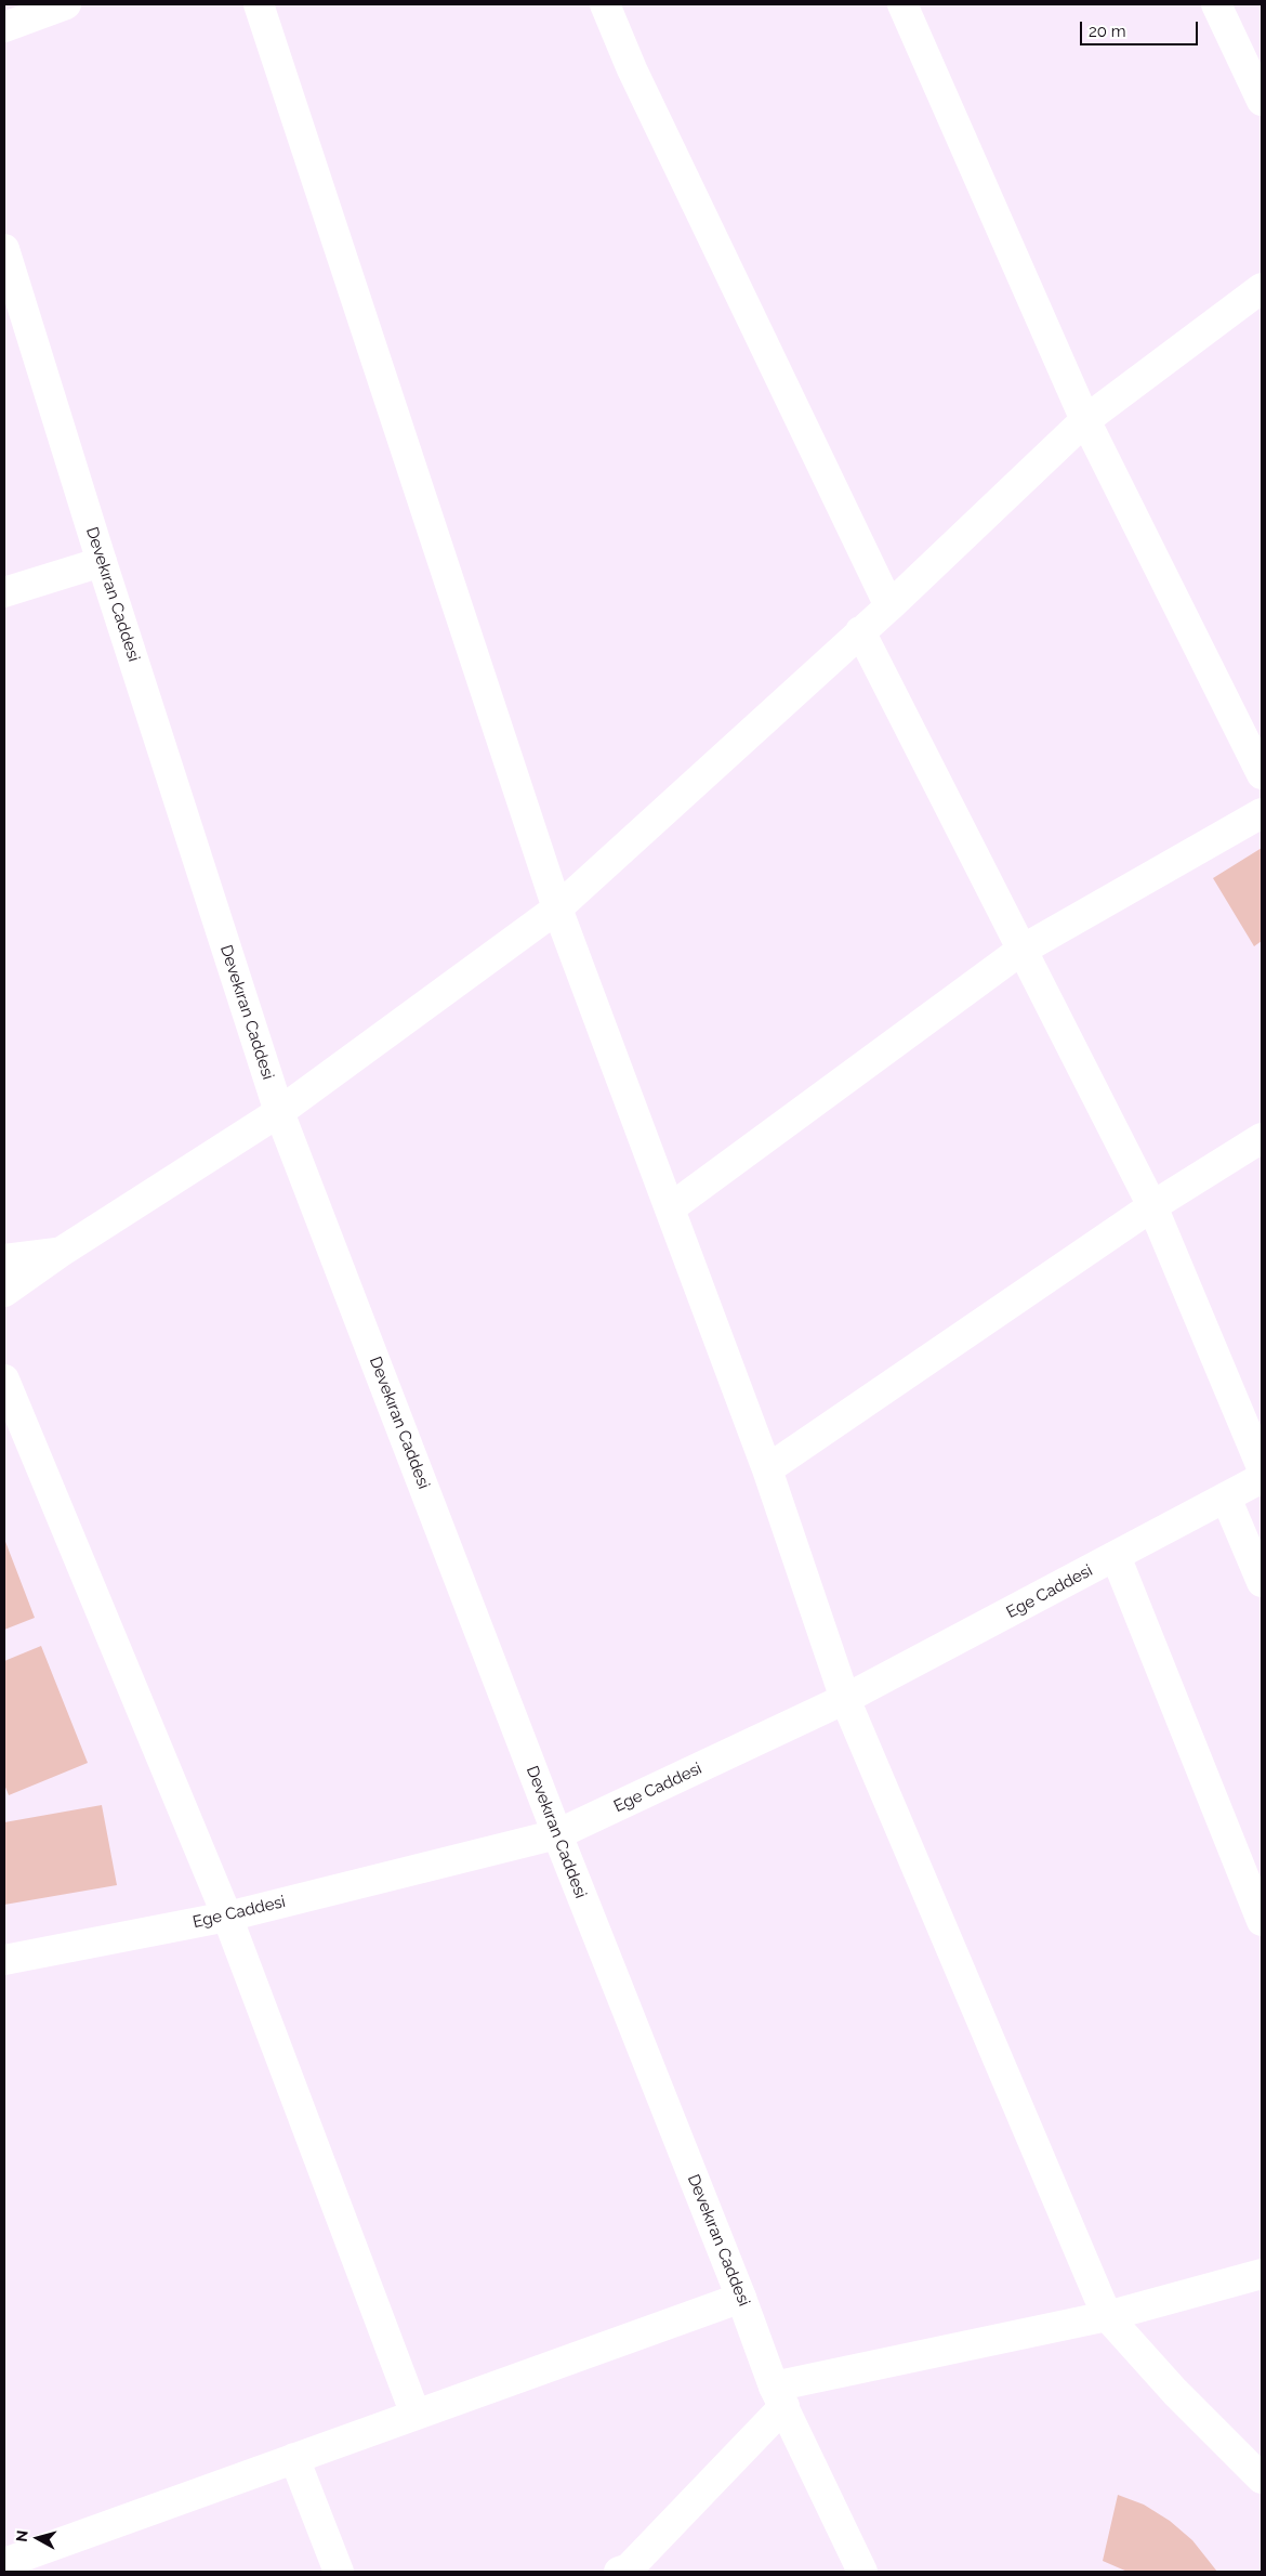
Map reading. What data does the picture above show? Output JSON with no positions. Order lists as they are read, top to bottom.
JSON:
{
  "streets": {
    "street": ["Devekıran Caddesi", "Ege Caddesi"]
  },
  "crossings": [
    ["Devekıran Caddesi", "Ege Caddesi"]
  ],
  "scale_bar": "20 m",
  "north": "left"
}
